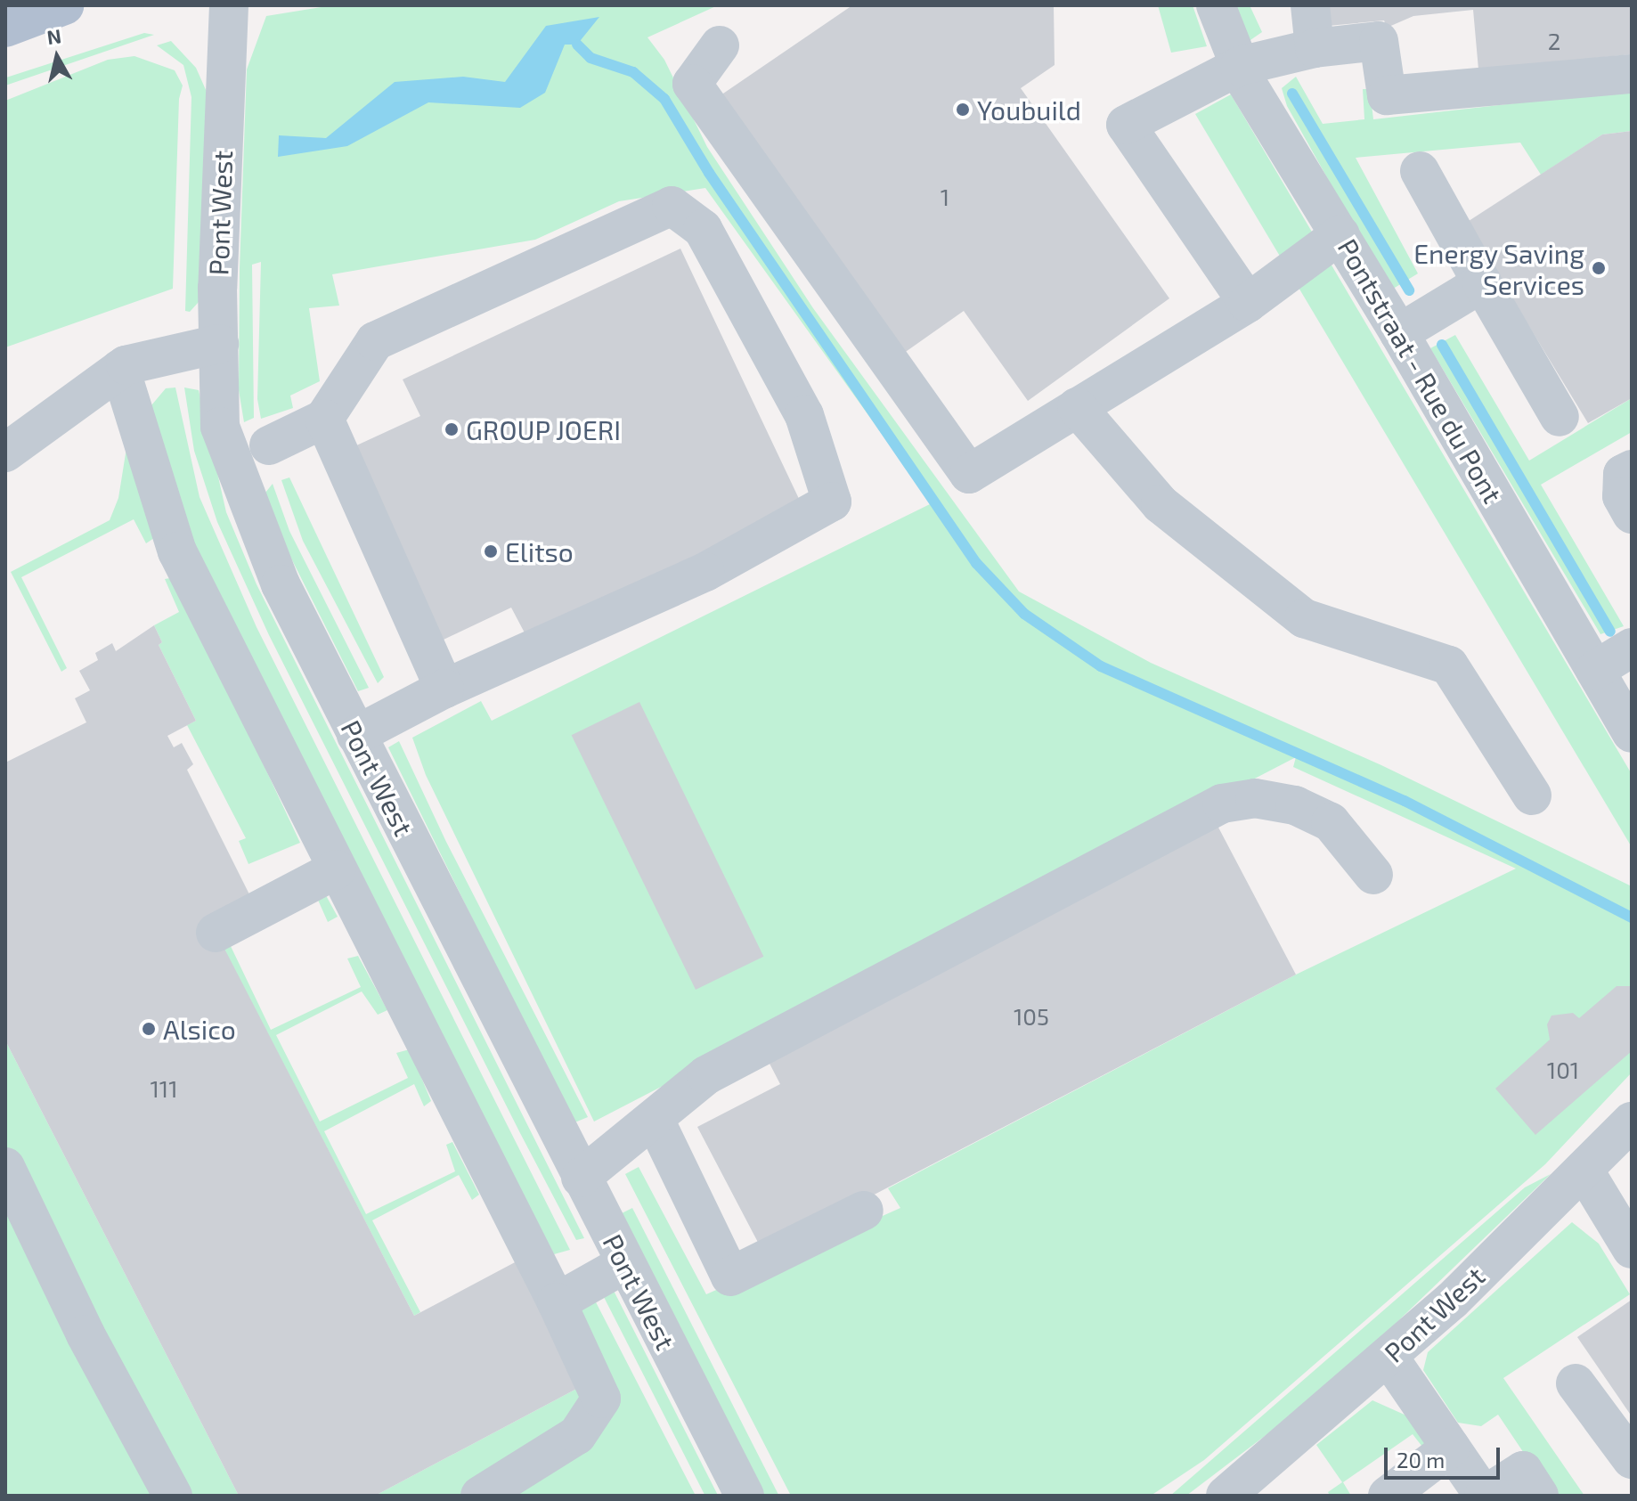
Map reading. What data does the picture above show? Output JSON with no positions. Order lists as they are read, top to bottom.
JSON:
{
  "streets": {
    "street": ["Pont West", "Pontstraat - Rue du Pont"]
  },
  "places": [
    "Youbuild",
    "Energy Saving Services",
    "GROUP JOERI",
    "Elitso",
    "Alsico"
  ],
  "house_numbers": [
    "2",
    "1",
    "105",
    "101",
    "111"
  ],
  "scale_bar": "20 m",
  "north": "top"
}
